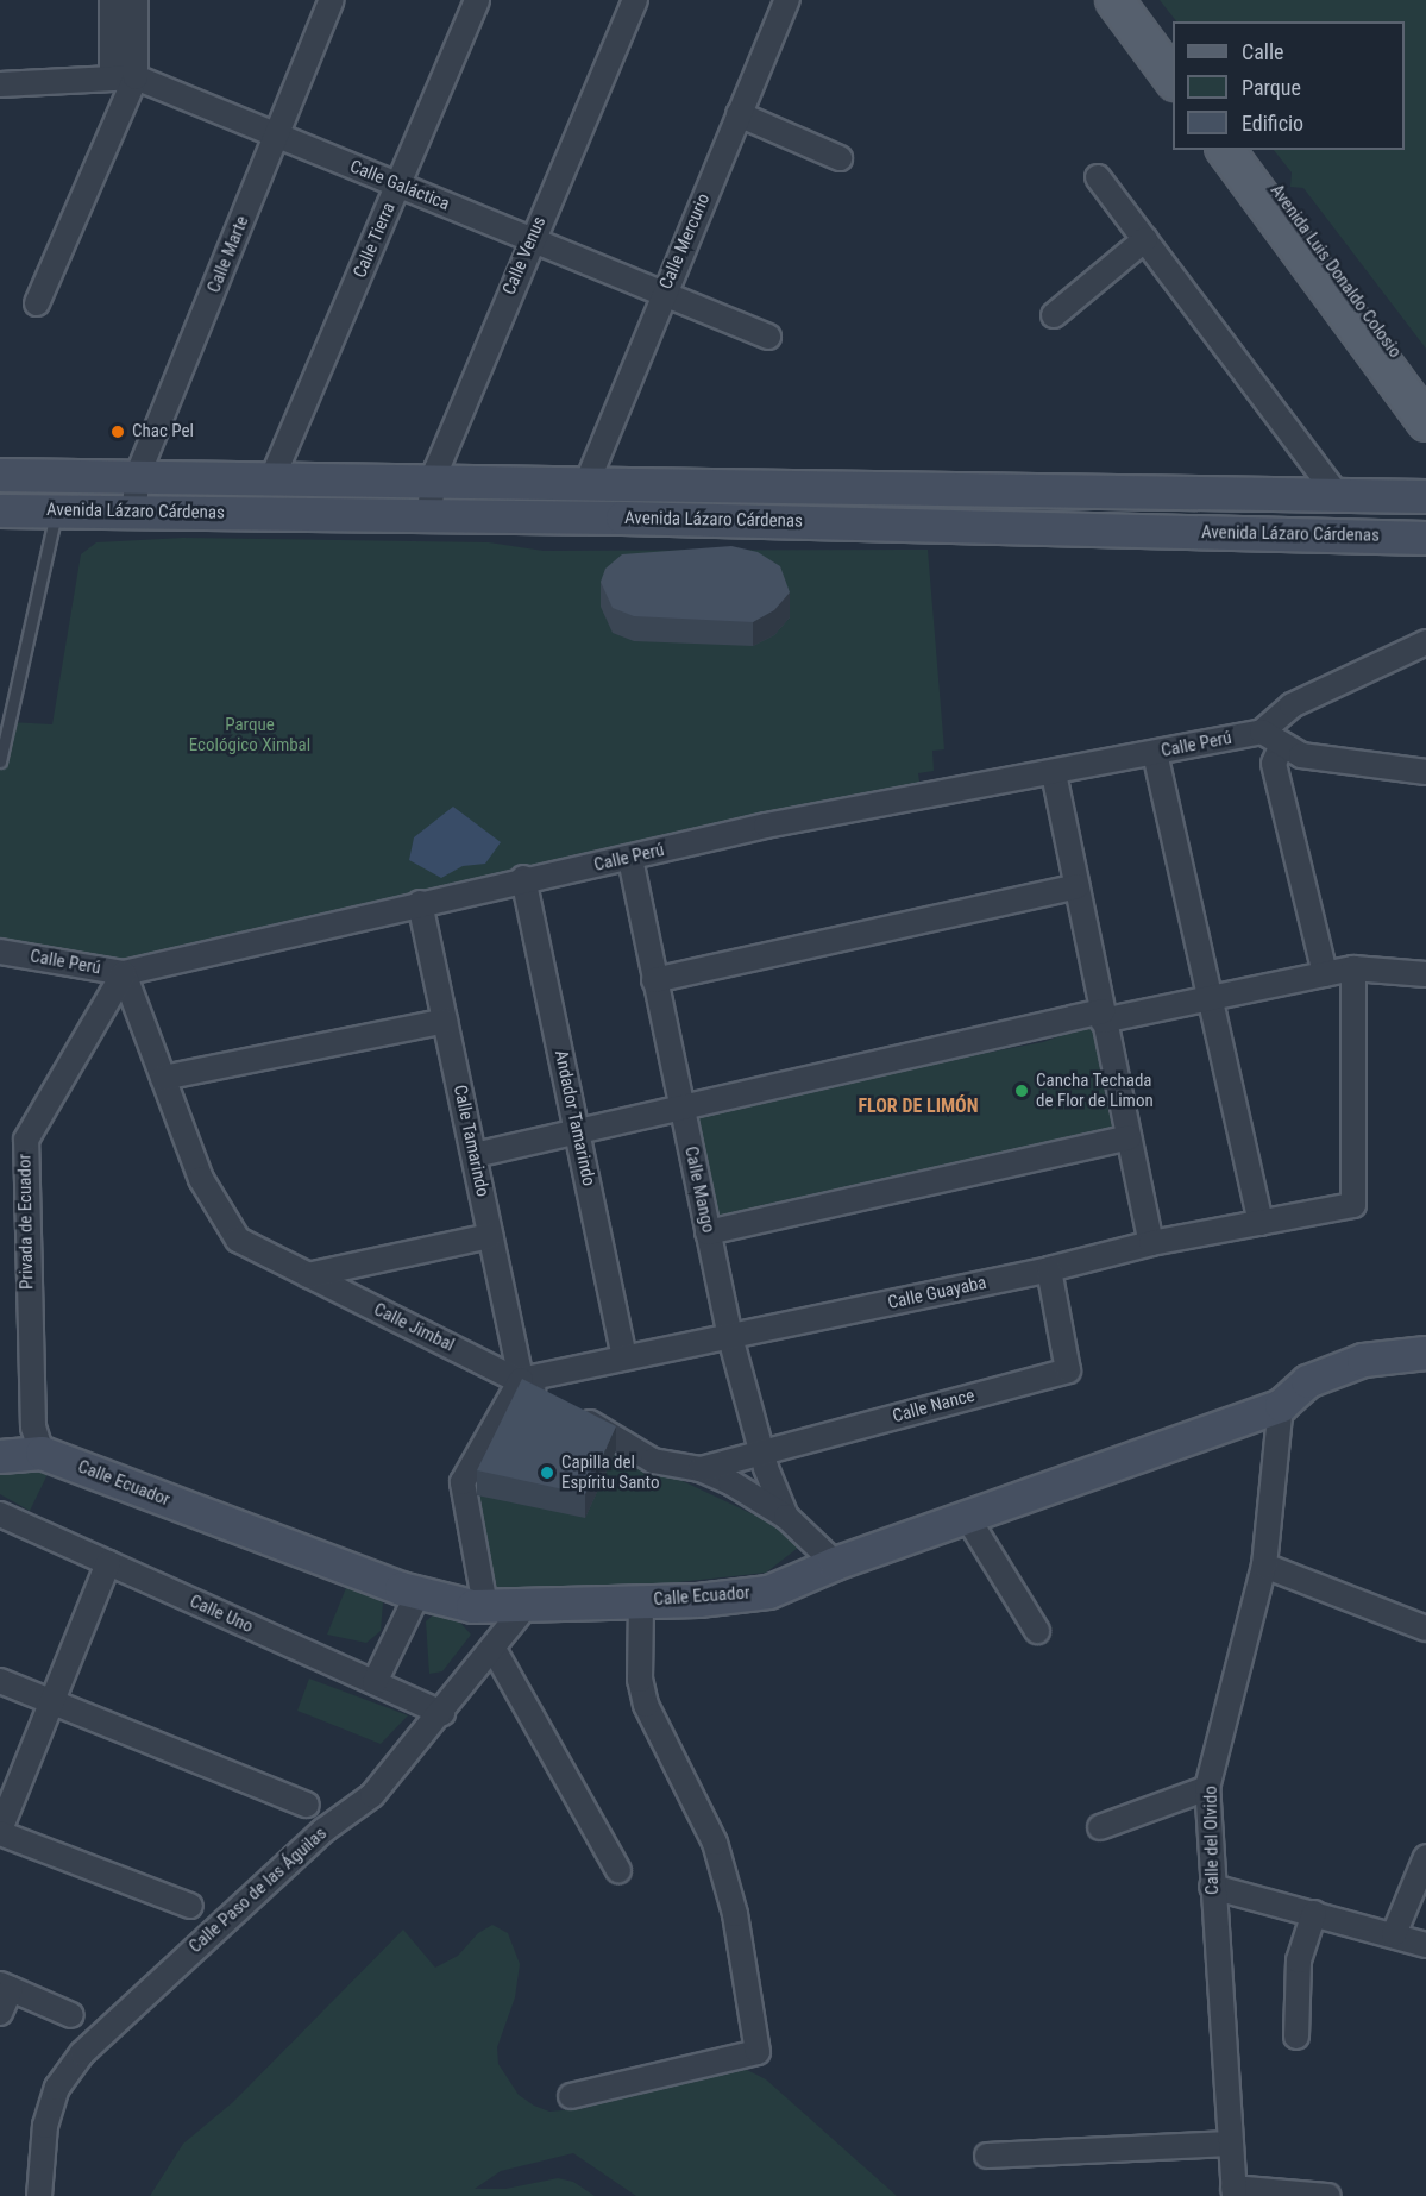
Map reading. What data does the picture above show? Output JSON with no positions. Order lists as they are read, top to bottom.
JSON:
{
  "streets": {
    "main road": ["Avenida Luis Donaldo Colosio", "Avenida Lázaro Cárdenas", "Calle Ecuador"],
    "street": [
      "Calle Galáctica",
      "Calle Tierra",
      "Calle Mercurio",
      "Calle Marte",
      "Calle Venus",
      "Calle Perú",
      "Andador Tamarindo",
      "Calle Tamarindo",
      "Calle Mango",
      "Privada de Ecuador",
      "Calle Guayaba",
      "Calle Jimbal",
      "Calle Nance",
      "Calle Uno",
      "Calle del Olvido",
      "Calle Paso de las Águilas"
    ]
  },
  "crossings": [
    ["Calle Galáctica", "Calle Tierra"],
    ["Calle Galáctica", "Calle Mercurio"],
    ["Calle Galáctica", "Calle Marte"],
    ["Calle Galáctica", "Calle Venus"],
    ["Calle Tierra", "Avenida Lázaro Cárdenas"],
    ["Calle Mercurio", "Avenida Lázaro Cárdenas"],
    ["Calle Marte", "Avenida Lázaro Cárdenas"],
    ["Calle Venus", "Avenida Lázaro Cárdenas"],
    ["Calle Perú", "Andador Tamarindo"],
    ["Calle Perú", "Calle Tamarindo"],
    ["Calle Perú", "Calle Mango"],
    ["Calle Perú", "Privada de Ecuador"],
    ["Calle Perú", "Calle Jimbal"],
    ["Andador Tamarindo", "Calle Guayaba"],
    ["Calle Tamarindo", "Calle Guayaba"],
    ["Calle Tamarindo", "Calle Jimbal"],
    ["Calle Mango", "Calle Guayaba"],
    ["Calle Mango", "Calle Jimbal"],
    ["Calle Mango", "Calle Nance"],
    ["Privada de Ecuador", "Calle Jimbal"],
    ["Privada de Ecuador", "Calle Ecuador"],
    ["Calle Guayaba", "Calle Jimbal"],
    ["Calle Guayaba", "Calle Nance"],
    ["Calle Jimbal", "Calle Nance"],
    ["Calle Jimbal", "Calle Ecuador"],
    ["Calle Ecuador", "Calle del Olvido"],
    ["Calle Ecuador", "Calle Paso de las Águilas"],
    ["Calle Uno", "Calle Paso de las Águilas"]
  ],
  "districts": ["FLOR DE LIMÓN"],
  "parks": ["Parque Ecológico Ximbal"],
  "places": ["Chac Pel", "Cancha Techada de Flor de Limon", "Capilla del Espíritu Santo"],
  "legend": ["Calle", "Parque", "Edificio"]
}
